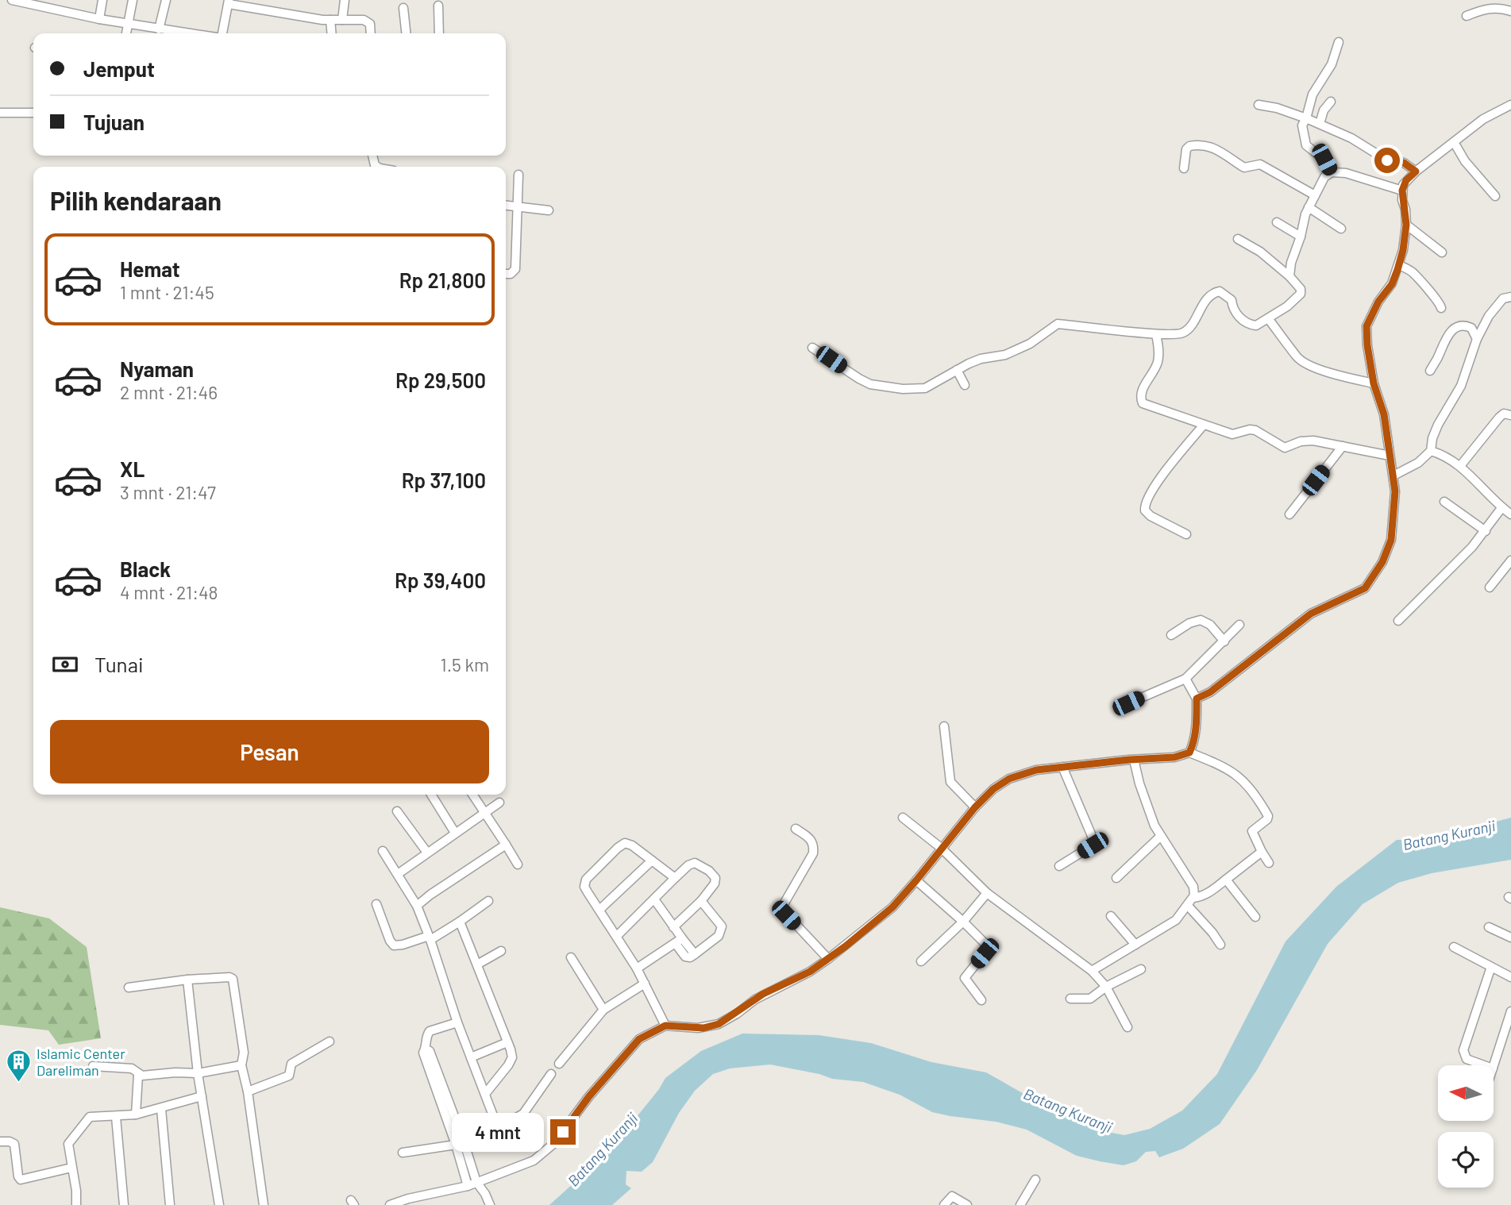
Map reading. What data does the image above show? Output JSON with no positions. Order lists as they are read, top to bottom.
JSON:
{
  "water": ["Batang Kuranji"],
  "places": {
    "building": ["Islamic Center Dareliman"]
  },
  "north": "left",
  "page": {
    "banner": ["Jemput", "Tujuan"],
    "heading": "Pilih kendaraan",
    "list": [
      {
        "name": "Hemat",
        "note": "1 mnt · 21:45",
        "value": "Rp 21,800"
      },
      {
        "name": "Nyaman",
        "note": "2 mnt · 21:46",
        "value": "Rp 29,500"
      },
      {
        "name": "XL",
        "note": "3 mnt · 21:47",
        "value": "Rp 37,100"
      },
      {
        "name": "Black",
        "note": "4 mnt · 21:48",
        "value": "Rp 39,400"
      }
    ],
    "pay": ["Tunai", "1.5 km"],
    "buttons": "Pesan",
    "bubble": "4 mnt"
  }
}
